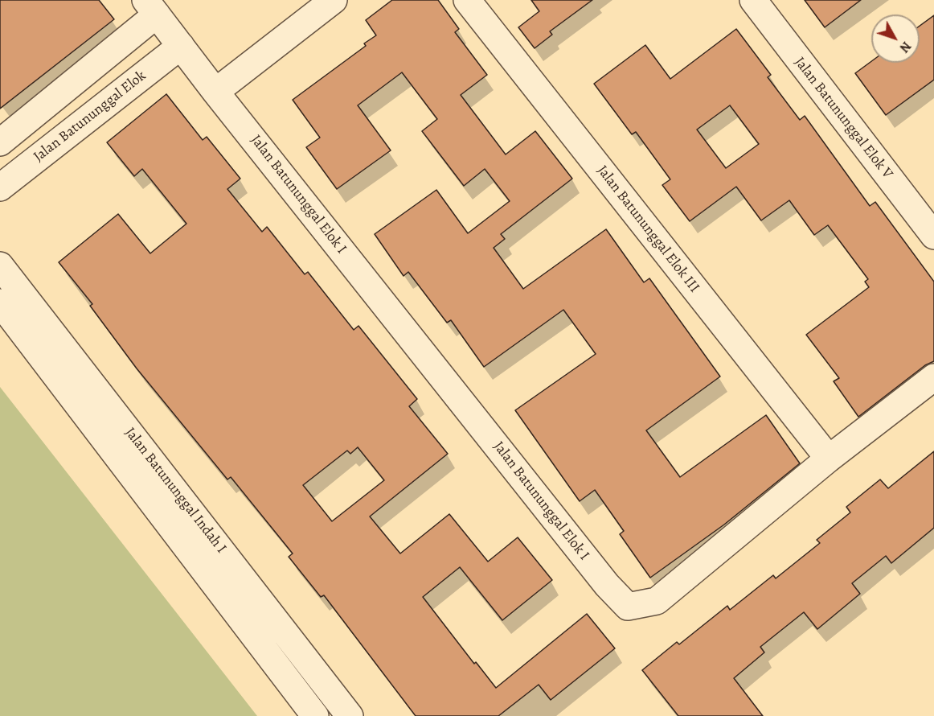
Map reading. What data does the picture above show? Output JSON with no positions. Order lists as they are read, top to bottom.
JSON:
{
  "streets": {
    "street": [
      "Jalan Batununggal Elok",
      "Jalan Batununggal Elok V",
      "Jalan Batununggal Elok I",
      "Jalan Batununggal Elok III",
      "Jalan Batununggal Indah I"
    ]
  },
  "crossings": [
    ["Jalan Batununggal Elok I", "Jalan Batununggal Elok III"]
  ],
  "north": "bottom right"
}
